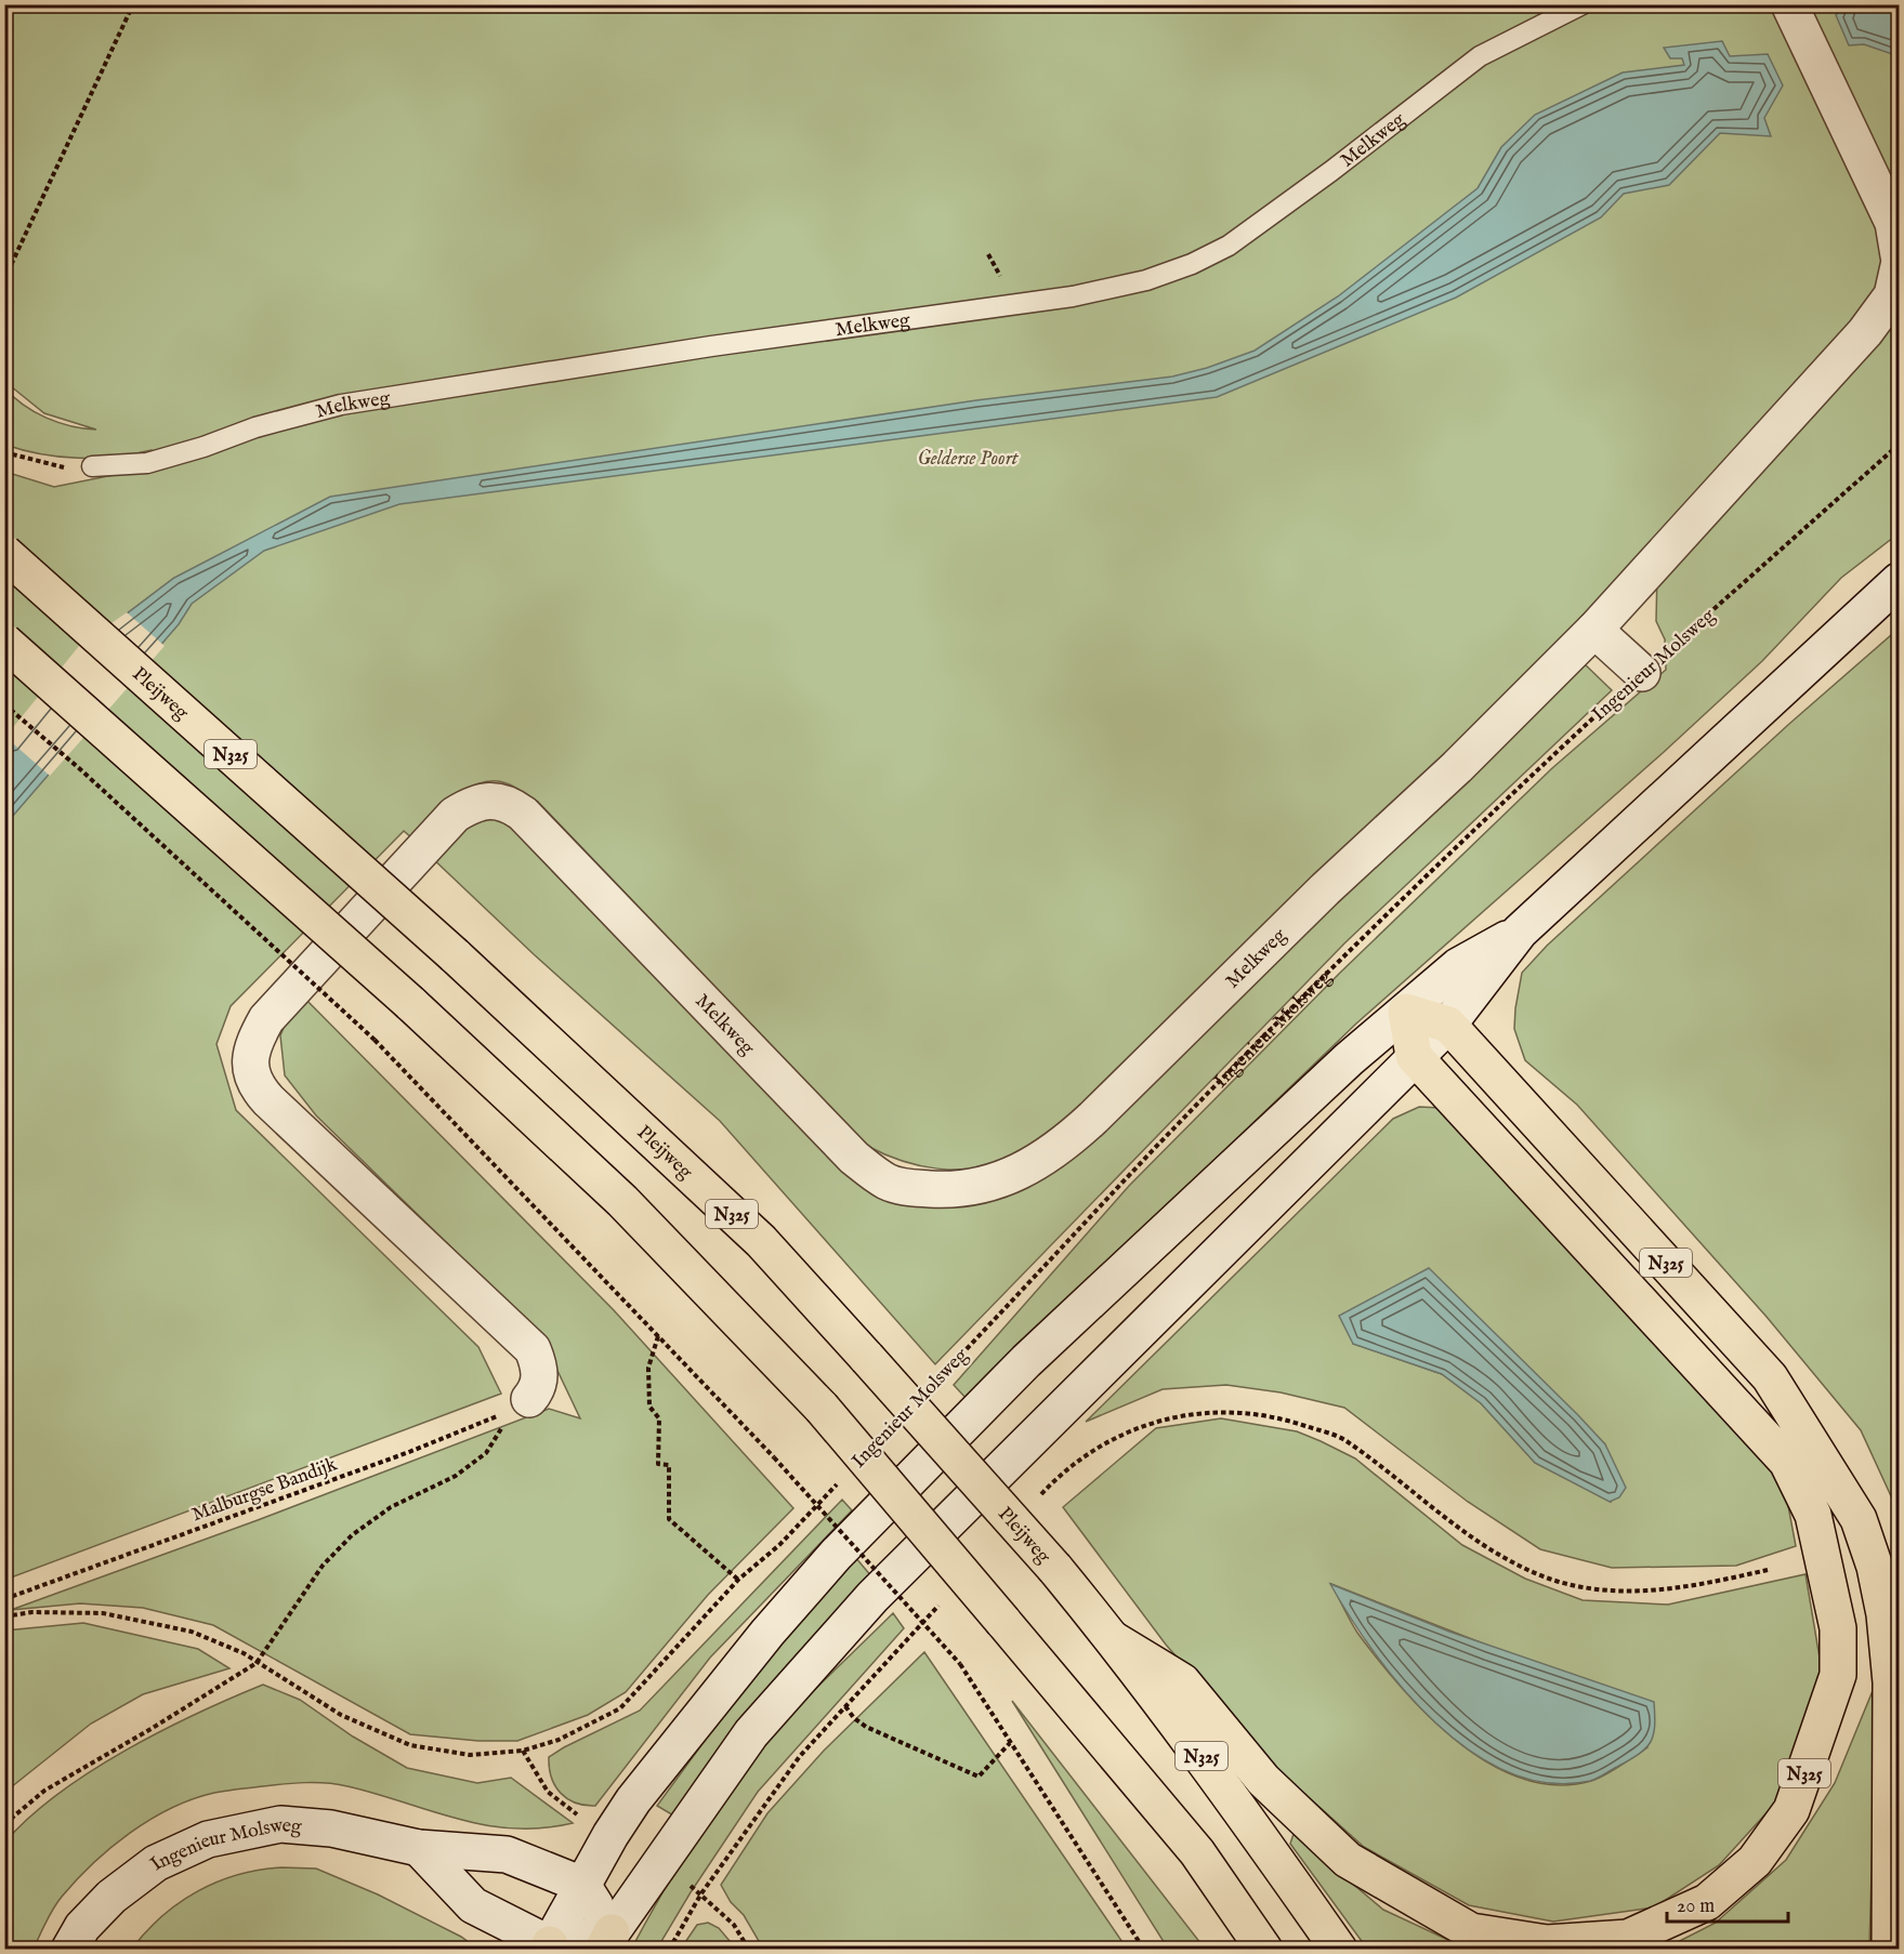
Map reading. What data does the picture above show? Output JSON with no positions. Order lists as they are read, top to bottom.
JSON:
{
  "streets": {
    "highway": ["Pleijweg", "N325"],
    "street": ["Melkweg", "Ingenieur Molsweg"],
    "path": ["Malburgse Bandijk"]
  },
  "crossings": [
    ["Melkweg", "Malburgse Bandijk"],
    ["Pleijweg", "N325"]
  ],
  "parks": ["Gelderse Poort"],
  "scale_bar": "20 m"
}
